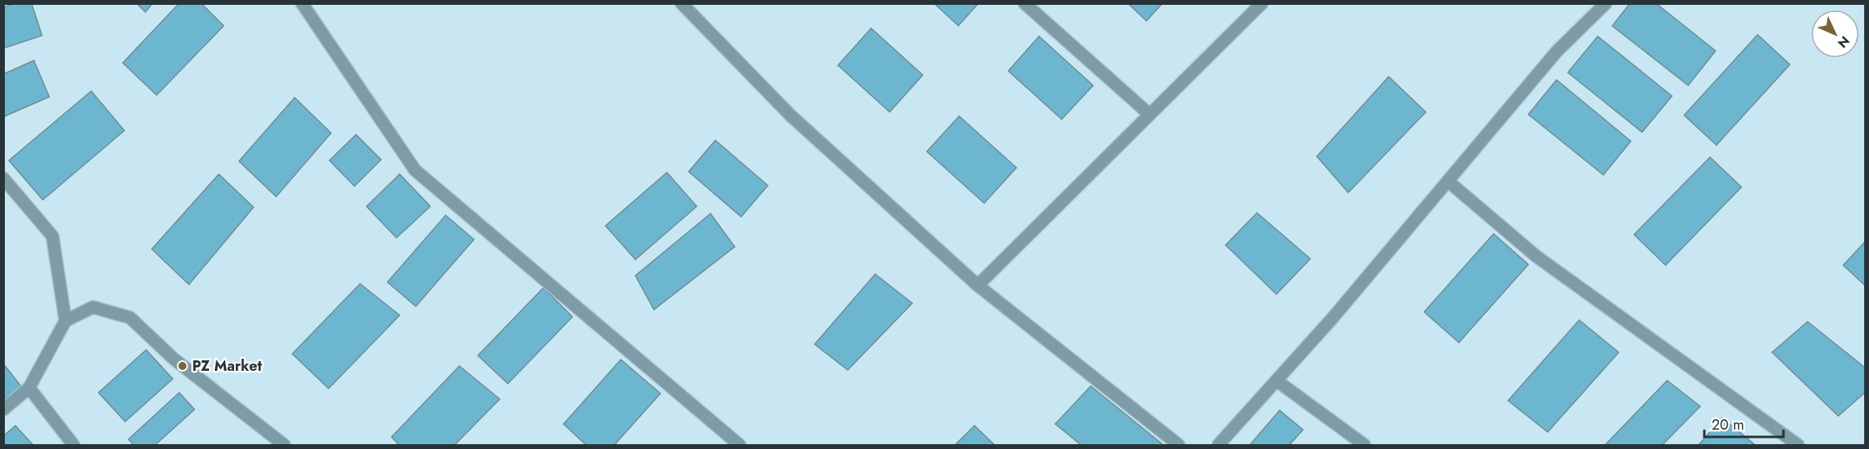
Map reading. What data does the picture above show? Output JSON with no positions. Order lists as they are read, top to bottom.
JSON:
{
  "places": ["PZ Market"],
  "scale_bar": "20 m",
  "north": "bottom right"
}
